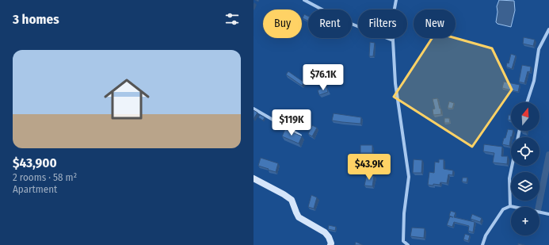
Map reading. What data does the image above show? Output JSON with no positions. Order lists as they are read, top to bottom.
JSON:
{
  "north": "top",
  "page": {
    "heading": "3 homes",
    "chip": [
      "Buy",
      "Rent",
      "Filters",
      "New"
    ],
    "list": [
      {
        "name": "$43,900",
        "note": "2 rooms · 58 m² · Apartment"
      }
    ],
    "price": ["$76.1K", "$119K", "$43.9K"],
    "map_buttons": "+"
  }
}
